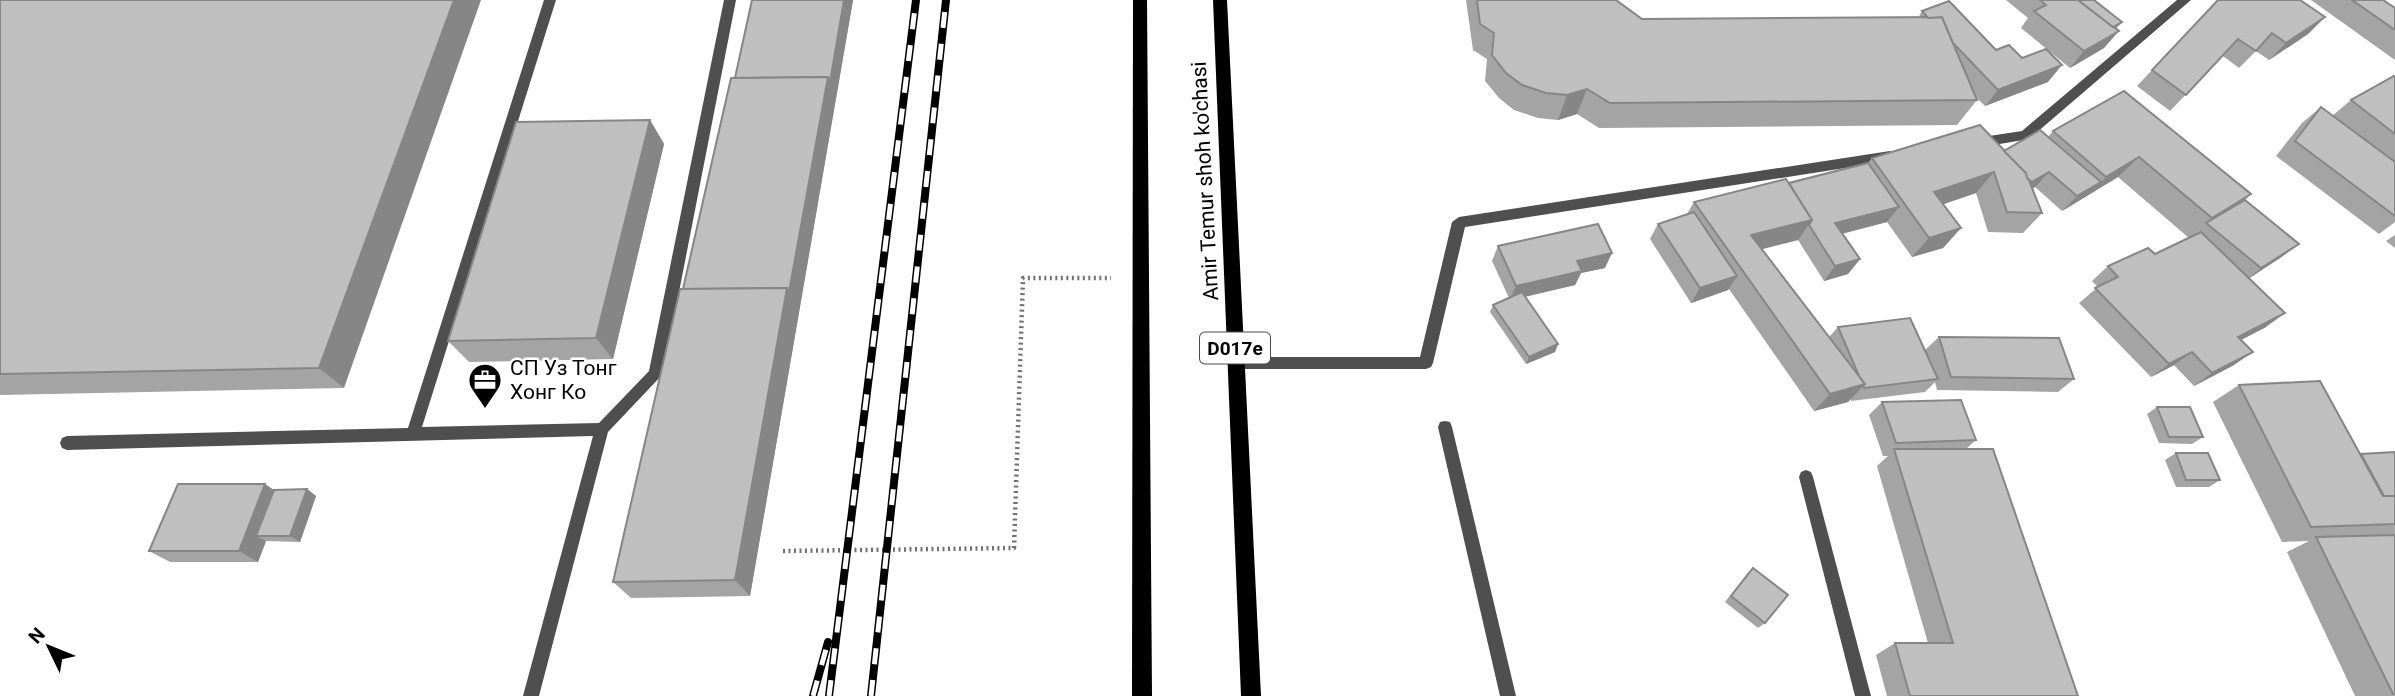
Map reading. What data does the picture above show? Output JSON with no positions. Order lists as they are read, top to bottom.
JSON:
{
  "streets": {
    "main road": ["Amir Temur shoh ko'chasi", "D017e"]
  },
  "places": {
    "office": ["СП Уз Тонг Хонг Ко"]
  },
  "north": "top left"
}
